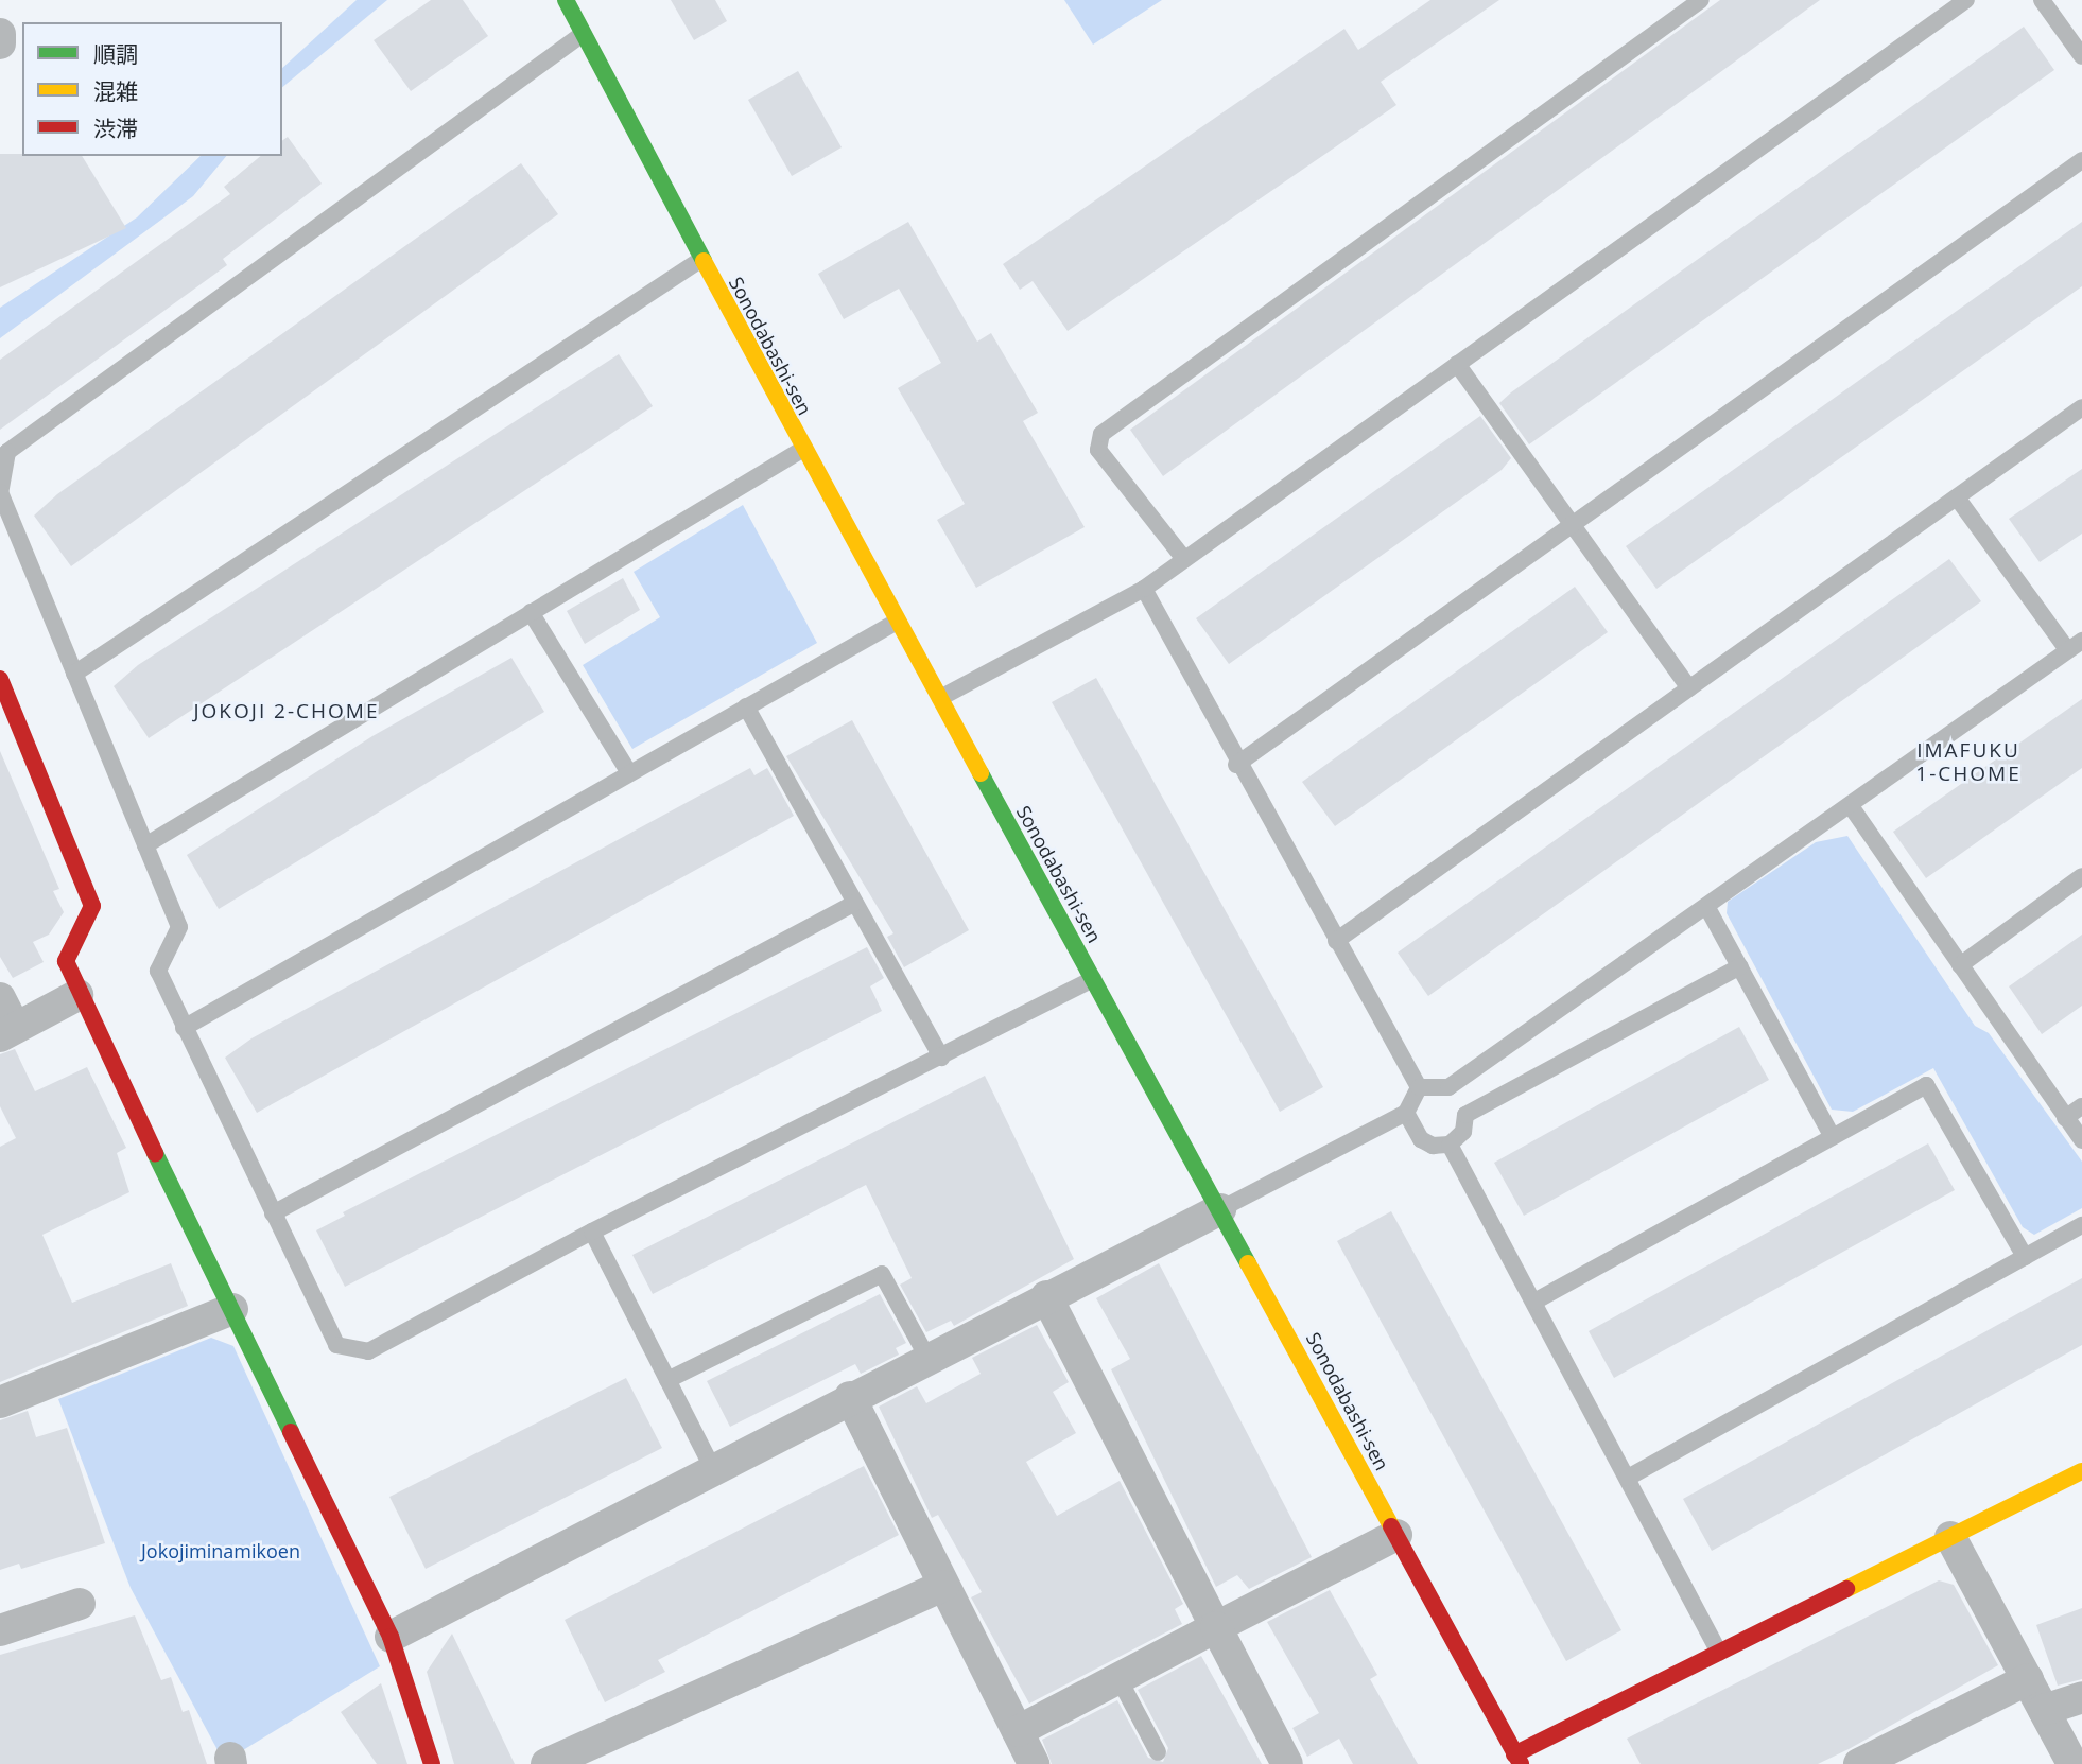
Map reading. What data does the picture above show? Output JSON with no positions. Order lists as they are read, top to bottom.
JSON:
{
  "streets": {
    "street": ["Sonodabashi-sen"]
  },
  "districts": ["JOKOJI 2-CHOME", "IMAFUKU 1-CHOME"],
  "parks": ["Jokojiminamikoen"],
  "legend": ["順調", "混雑", "渋滞"]
}
